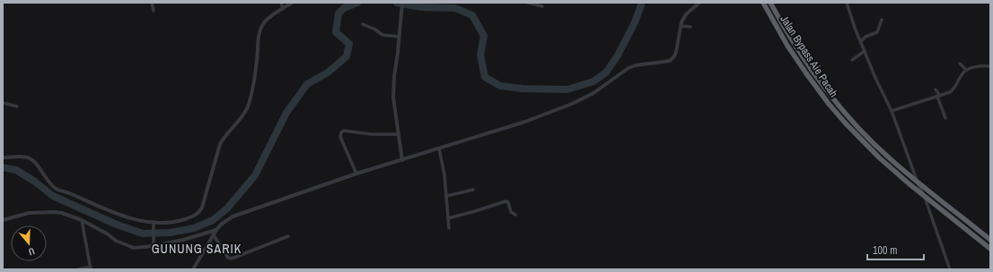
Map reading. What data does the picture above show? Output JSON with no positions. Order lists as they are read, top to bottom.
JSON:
{
  "streets": {
    "highway": ["Jalan Bypass Aie Pacah"]
  },
  "districts": ["GUNUNG SARIK"],
  "scale_bar": "100 m",
  "north": "bottom"
}
